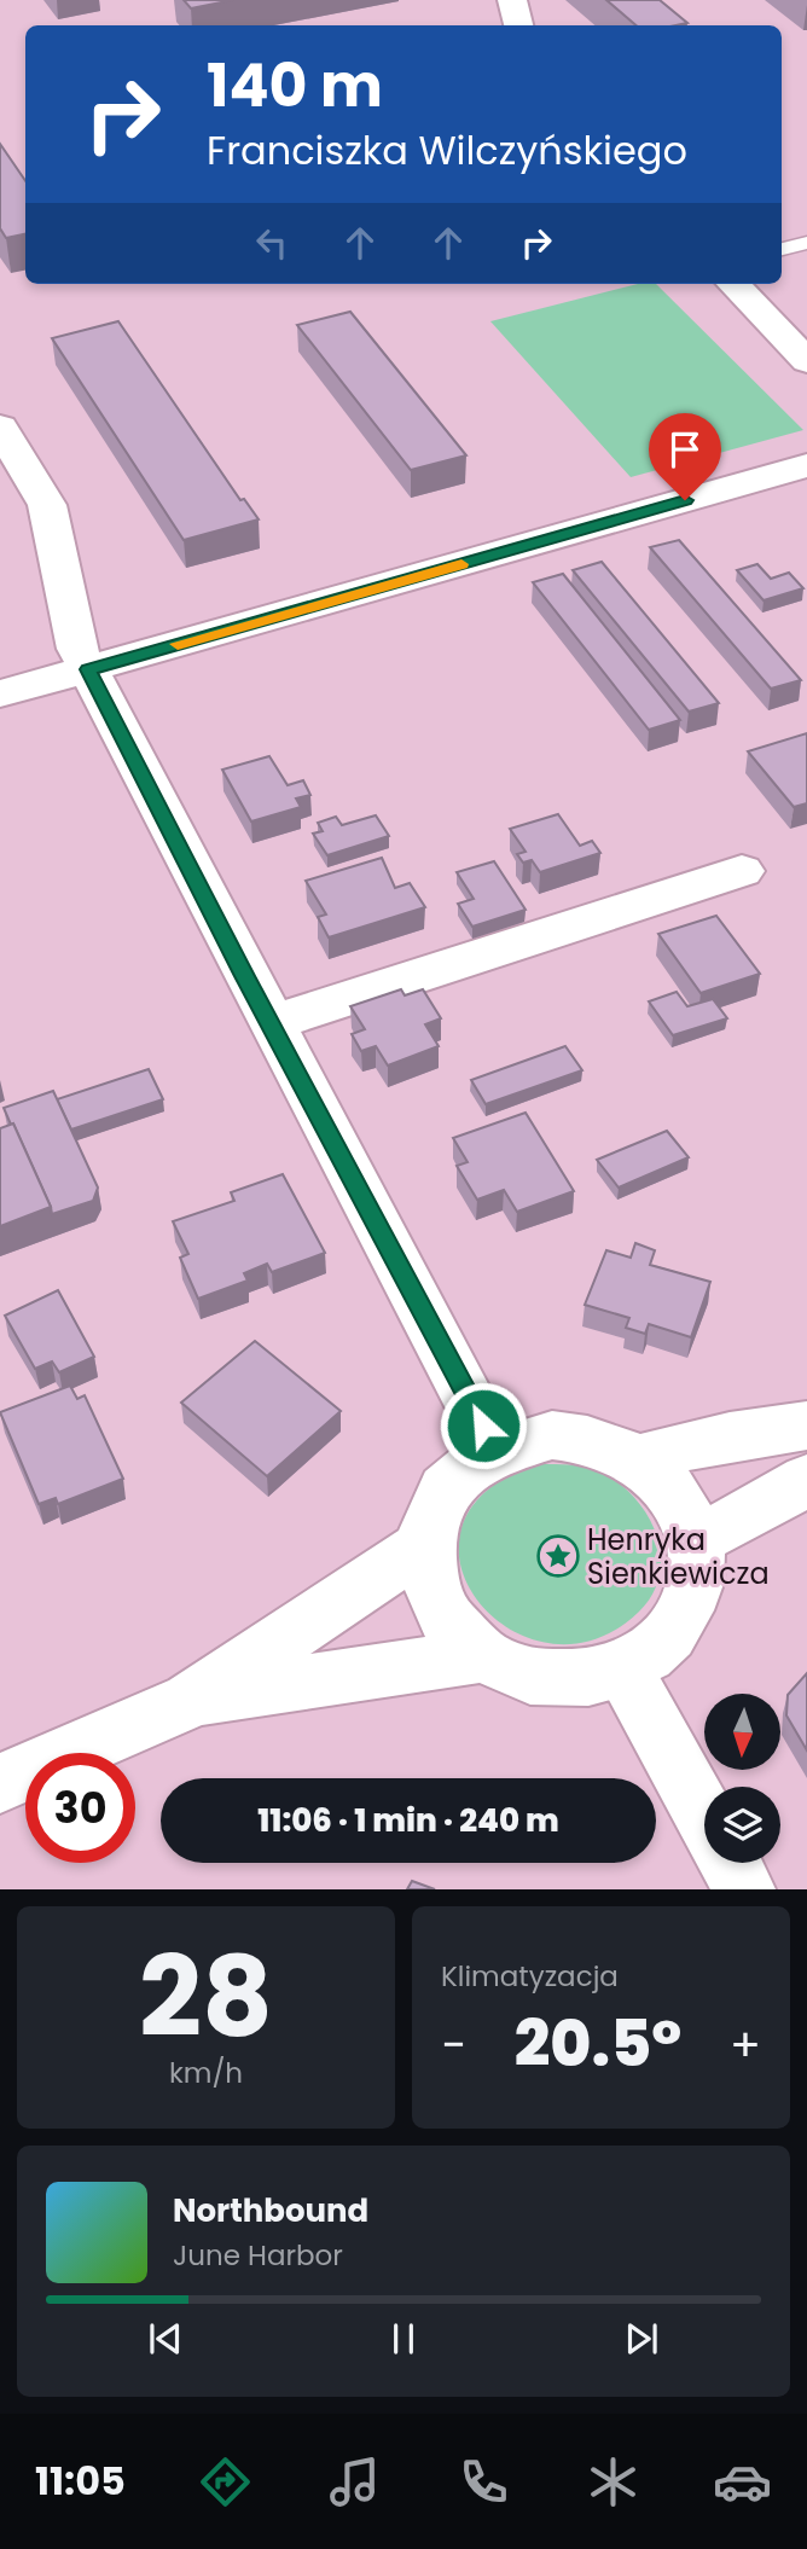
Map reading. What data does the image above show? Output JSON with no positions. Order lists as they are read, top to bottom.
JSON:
{
  "places": {
    "place": ["Henryka Sienkiewicza"]
  },
  "north": "bottom",
  "page": {
    "turn": ["140 m", "Franciszka Wilczyńskiego"],
    "limit": "30",
    "trip": "11:06 · 1 min · 240 m",
    "tile": [
      ["28", "km/h"],
      "Klimatyzacja"
    ],
    "heat": ["−", "20.5°", "+"],
    "song": ["Northbound", "June Harbor"],
    "tabs": "11:05"
  }
}
